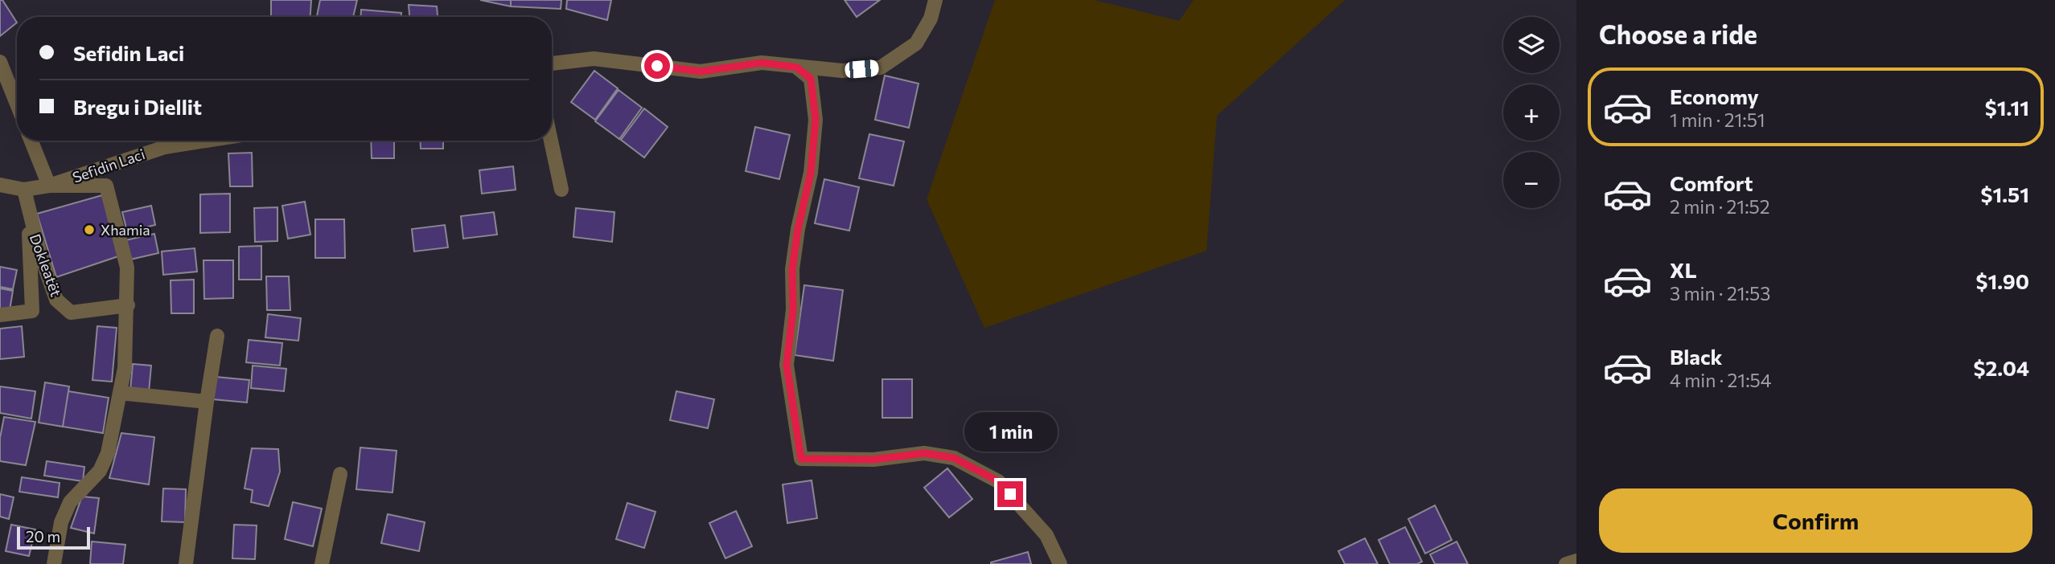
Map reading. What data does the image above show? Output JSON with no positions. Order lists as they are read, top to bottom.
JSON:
{
  "streets": {
    "street": ["Sefidin Laci", "Dokleatët"]
  },
  "crossings": [
    ["Sefidin Laci", "Dokleatët"]
  ],
  "places": ["Xhamia"],
  "scale_bar": "20 m",
  "page": {
    "heading": "Choose a ride",
    "map_buttons": ["+", "−"],
    "banner": ["Sefidin Laci", "Bregu i Diellit"],
    "list": [
      {
        "name": "Economy",
        "note": "1 min · 21:51",
        "value": "$1.11"
      },
      {
        "name": "Comfort",
        "note": "2 min · 21:52",
        "value": "$1.51"
      },
      {
        "name": "XL",
        "note": "3 min · 21:53",
        "value": "$1.90"
      },
      {
        "name": "Black",
        "note": "4 min · 21:54",
        "value": "$2.04"
      }
    ],
    "bubble": "1 min",
    "buttons": "Confirm",
    "scale": "20 m"
  }
}
